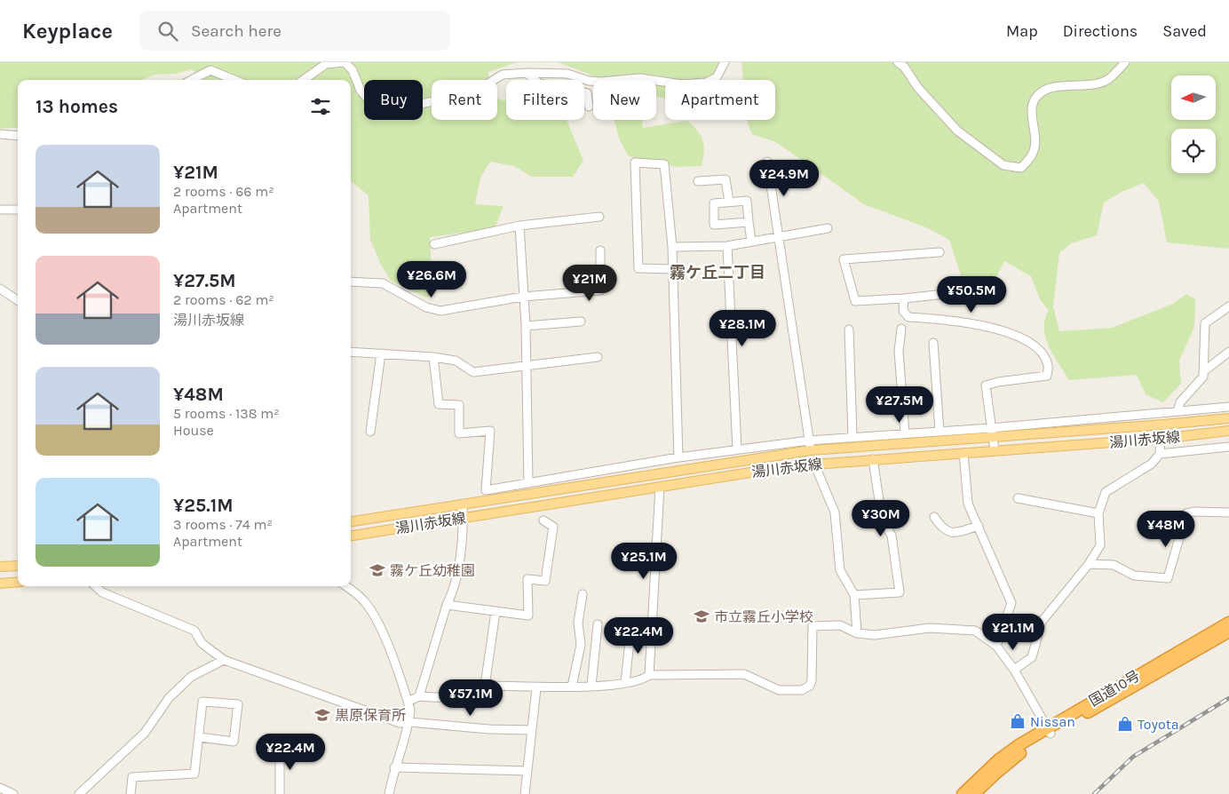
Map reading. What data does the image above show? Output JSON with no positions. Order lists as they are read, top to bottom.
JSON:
{
  "streets": {
    "highway": ["国道10号"],
    "main road": ["湯川赤坂線"]
  },
  "districts": ["霧ケ丘二丁目"],
  "places": {
    "school or university": ["霧ケ丘幼稚園", "市立霧丘小学校", "黒原保育所"],
    "shop": ["Nissan", "Toyota"]
  },
  "north": "left",
  "page": {
    "header": "Keyplace",
    "search": "Search here",
    "nav": ["Map", "Directions", "Saved"],
    "chip": [
      "Buy",
      "Rent",
      "Filters",
      "New",
      "Apartment"
    ],
    "heading": "13 homes",
    "list": [
      {
        "name": "¥21M",
        "note": "2 rooms · 66 m² · Apartment"
      },
      {
        "name": "¥27.5M",
        "note": "2 rooms · 62 m² · 湯川赤坂線"
      },
      {
        "name": "¥48M",
        "note": "5 rooms · 138 m² · House"
      },
      {
        "name": "¥25.1M",
        "note": "3 rooms · 74 m² · Apartment"
      }
    ],
    "price": [
      "¥24.9M",
      "¥26.6M",
      "¥21M",
      "¥50.5M",
      "¥28.1M",
      "¥27.5M",
      "¥30M",
      "¥48M",
      "¥25.1M",
      "¥21.1M",
      "¥22.4M",
      "¥57.1M",
      "¥22.4M"
    ]
  }
}
